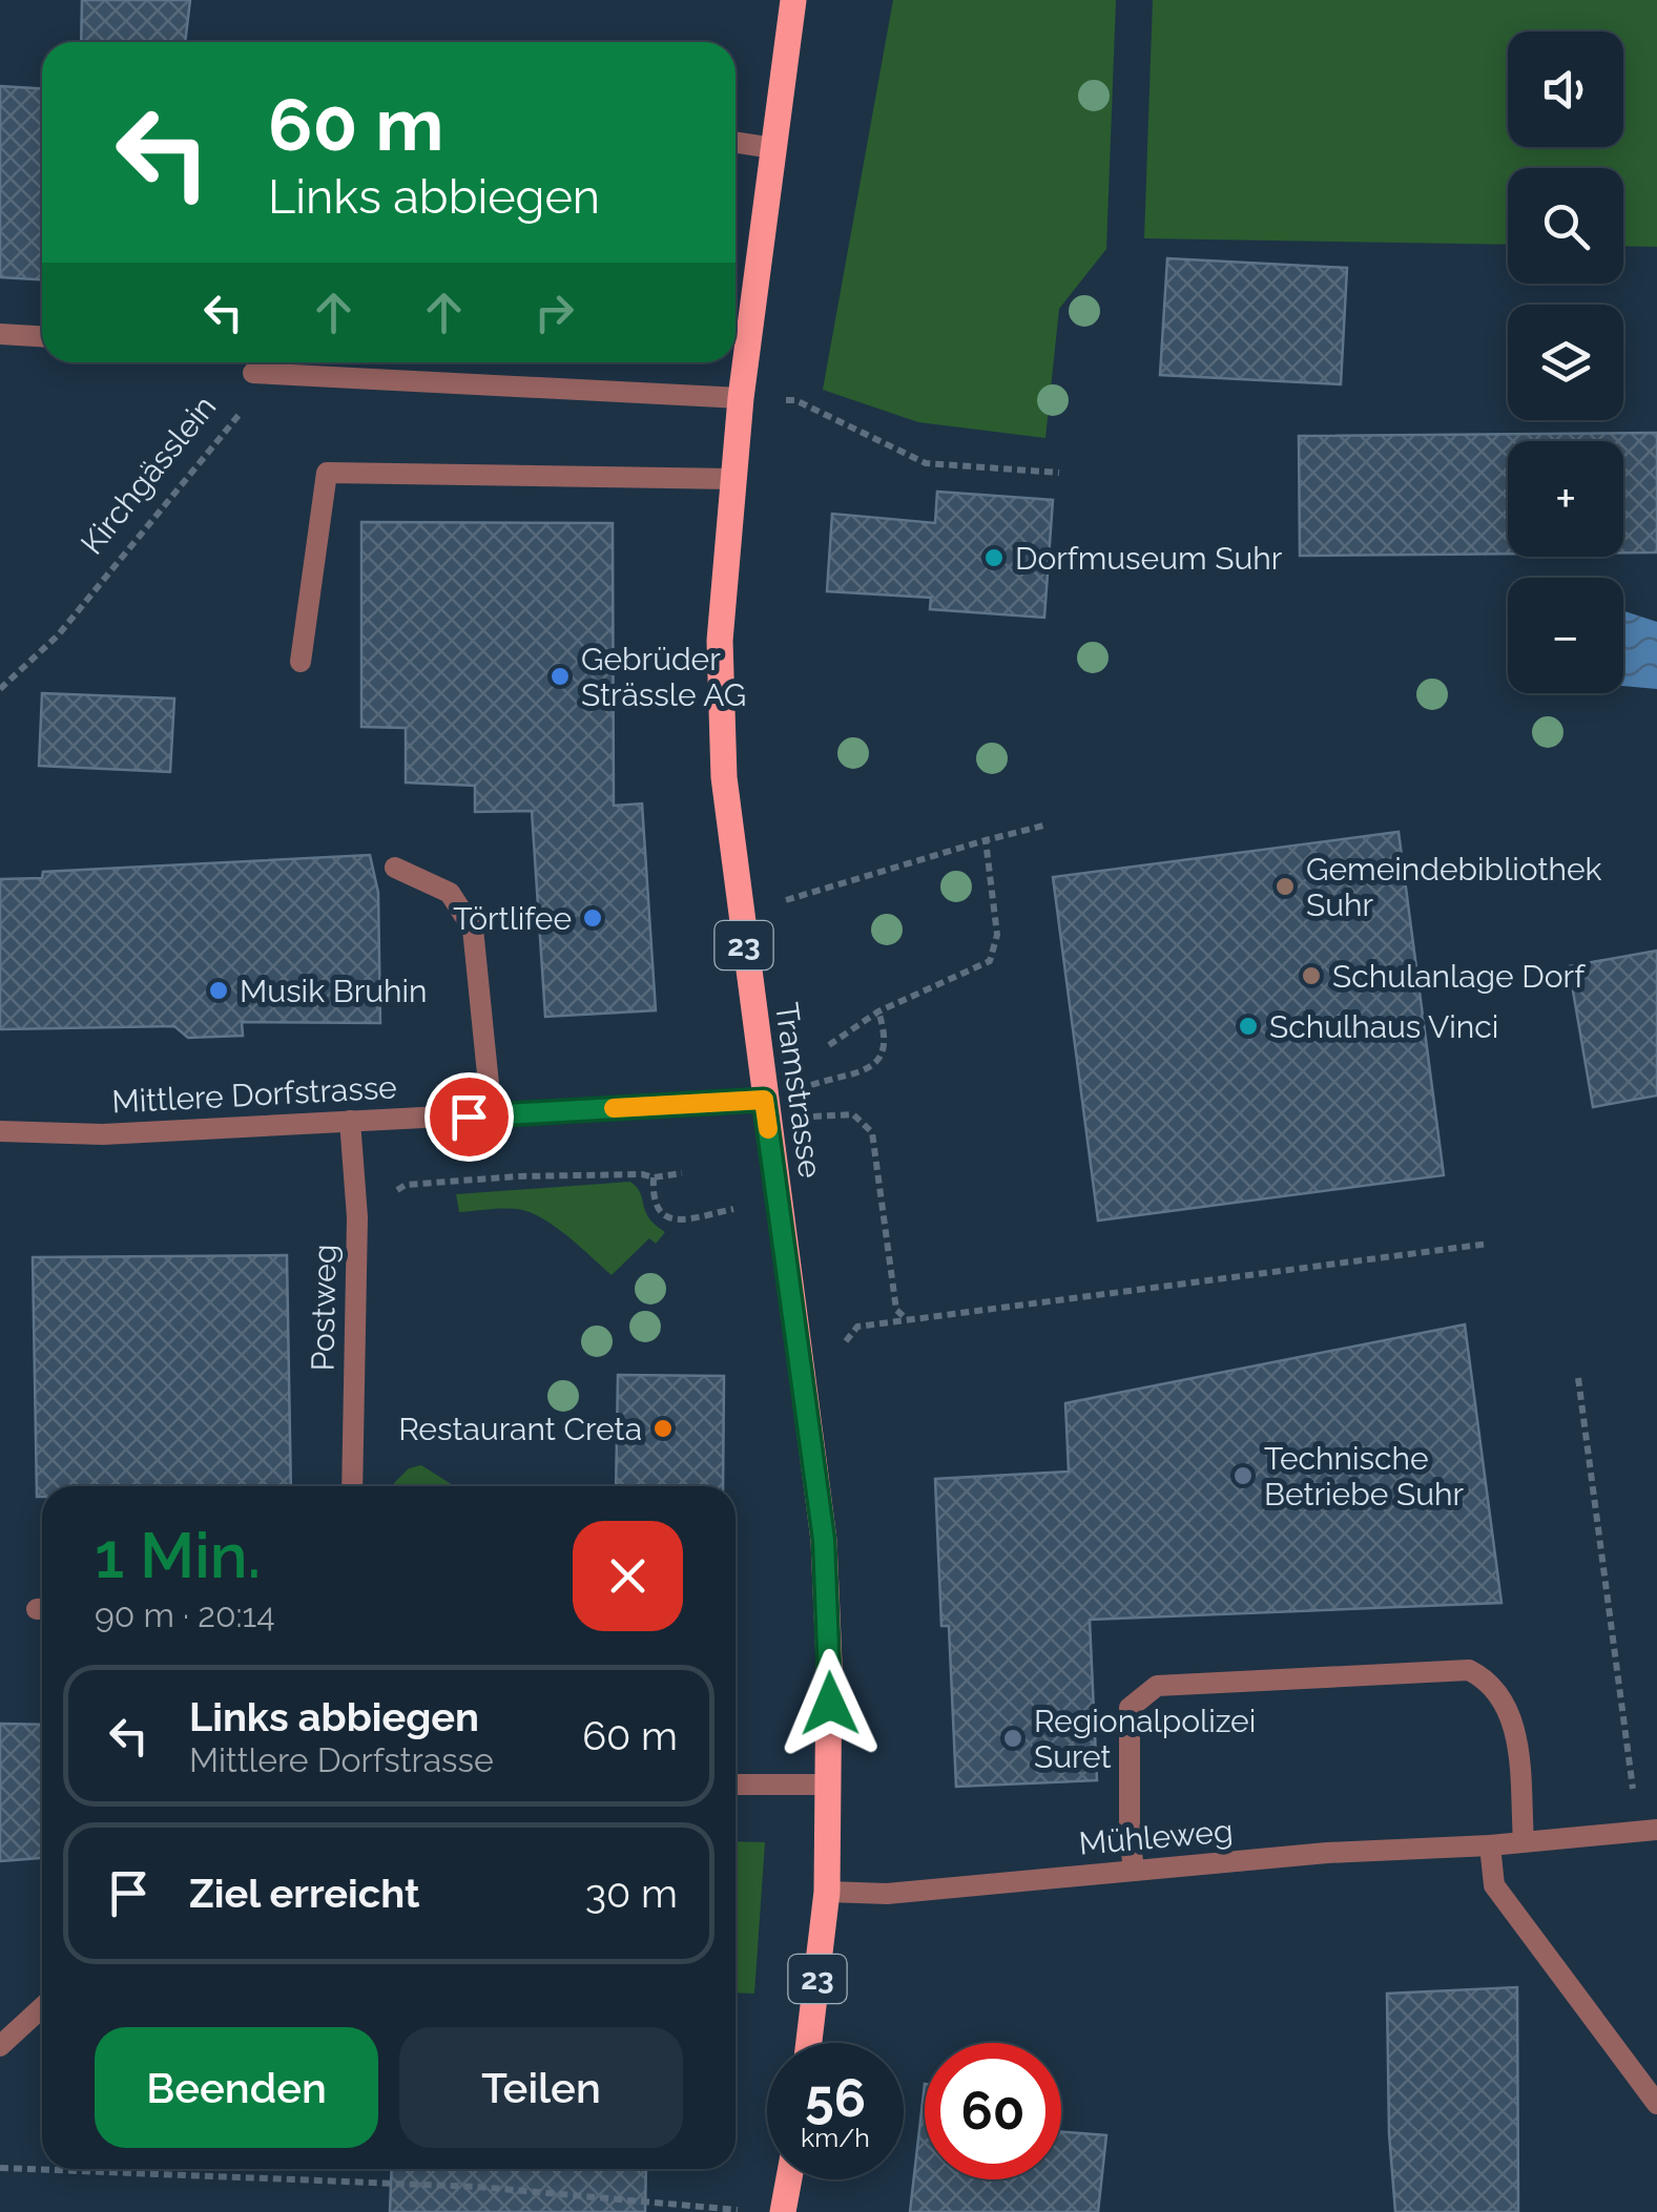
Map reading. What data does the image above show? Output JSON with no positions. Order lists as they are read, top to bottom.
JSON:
{
  "streets": {
    "main road": ["23", "Tramstrasse"],
    "street": ["Mittlere Dorfstrasse", "Postweg", "Mühleweg"],
    "path": ["Kirchgässlein"]
  },
  "crossings": [
    ["Tramstrasse", "Mittlere Dorfstrasse"],
    ["Tramstrasse", "Mühleweg"],
    ["Mittlere Dorfstrasse", "Postweg"]
  ],
  "places": [
    "Dorfmuseum Suhr",
    "Gebrüder Strässle AG",
    "Gemeindebibliothek Suhr",
    "Törtlifee",
    "Schulanlage Dorf",
    "Musik Bruhin",
    "Schulhaus Vinci",
    "Restaurant Creta",
    "Technische Betriebe Suhr",
    "Regionalpolizei Suret"
  ],
  "page": {
    "map_buttons": ["+", "−"],
    "turn": ["60 m", "Links abbiegen"],
    "heading": ["1 Min.", "90 m · 20:14"],
    "list": [
      {
        "name": "Links abbiegen",
        "note": "Mittlere Dorfstrasse",
        "value": "60 m"
      },
      {
        "name": "Ziel erreicht",
        "value": "30 m"
      }
    ],
    "buttons": ["Beenden", "Teilen"],
    "speed": "56 km/h",
    "limit": "60"
  }
}
